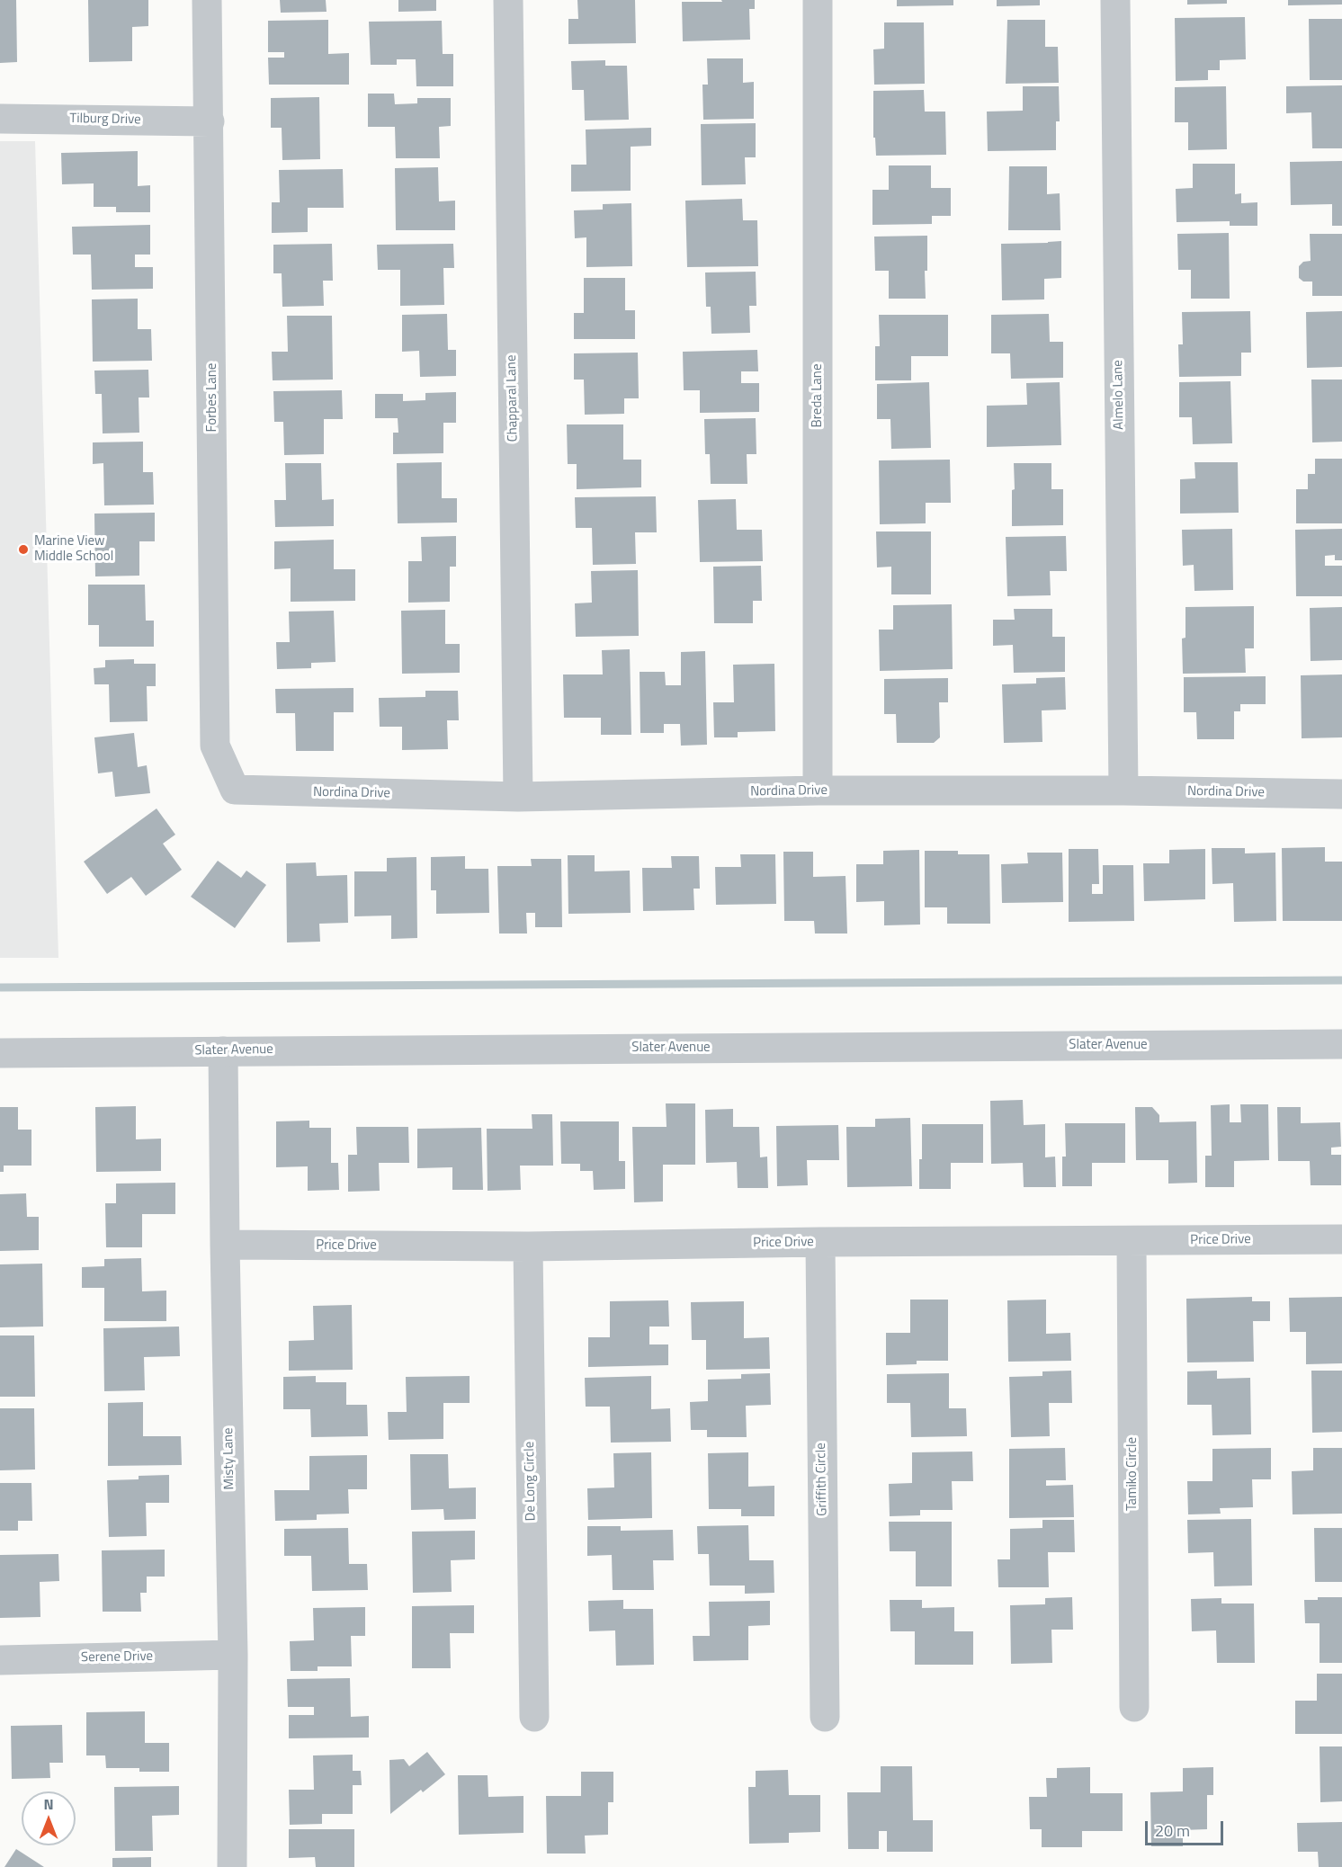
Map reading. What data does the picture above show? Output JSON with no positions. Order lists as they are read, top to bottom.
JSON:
{
  "streets": {
    "street": [
      "Tilburg Drive",
      "Almelo Lane",
      "Breda Lane",
      "Forbes Lane",
      "Chapparal Lane",
      "Nordina Drive",
      "Slater Avenue",
      "Price Drive",
      "Misty Lane",
      "Tamiko Circle",
      "Griffith Circle",
      "De Long Circle",
      "Serene Drive"
    ]
  },
  "crossings": [
    ["Tilburg Drive", "Forbes Lane"],
    ["Almelo Lane", "Nordina Drive"],
    ["Breda Lane", "Nordina Drive"],
    ["Forbes Lane", "Nordina Drive"],
    ["Chapparal Lane", "Nordina Drive"],
    ["Slater Avenue", "Misty Lane"],
    ["Price Drive", "Misty Lane"],
    ["Price Drive", "Tamiko Circle"],
    ["Price Drive", "Griffith Circle"],
    ["Price Drive", "De Long Circle"],
    ["Misty Lane", "Serene Drive"]
  ],
  "places": ["Marine View Middle School"],
  "scale_bar": "20 m",
  "north": "top"
}
